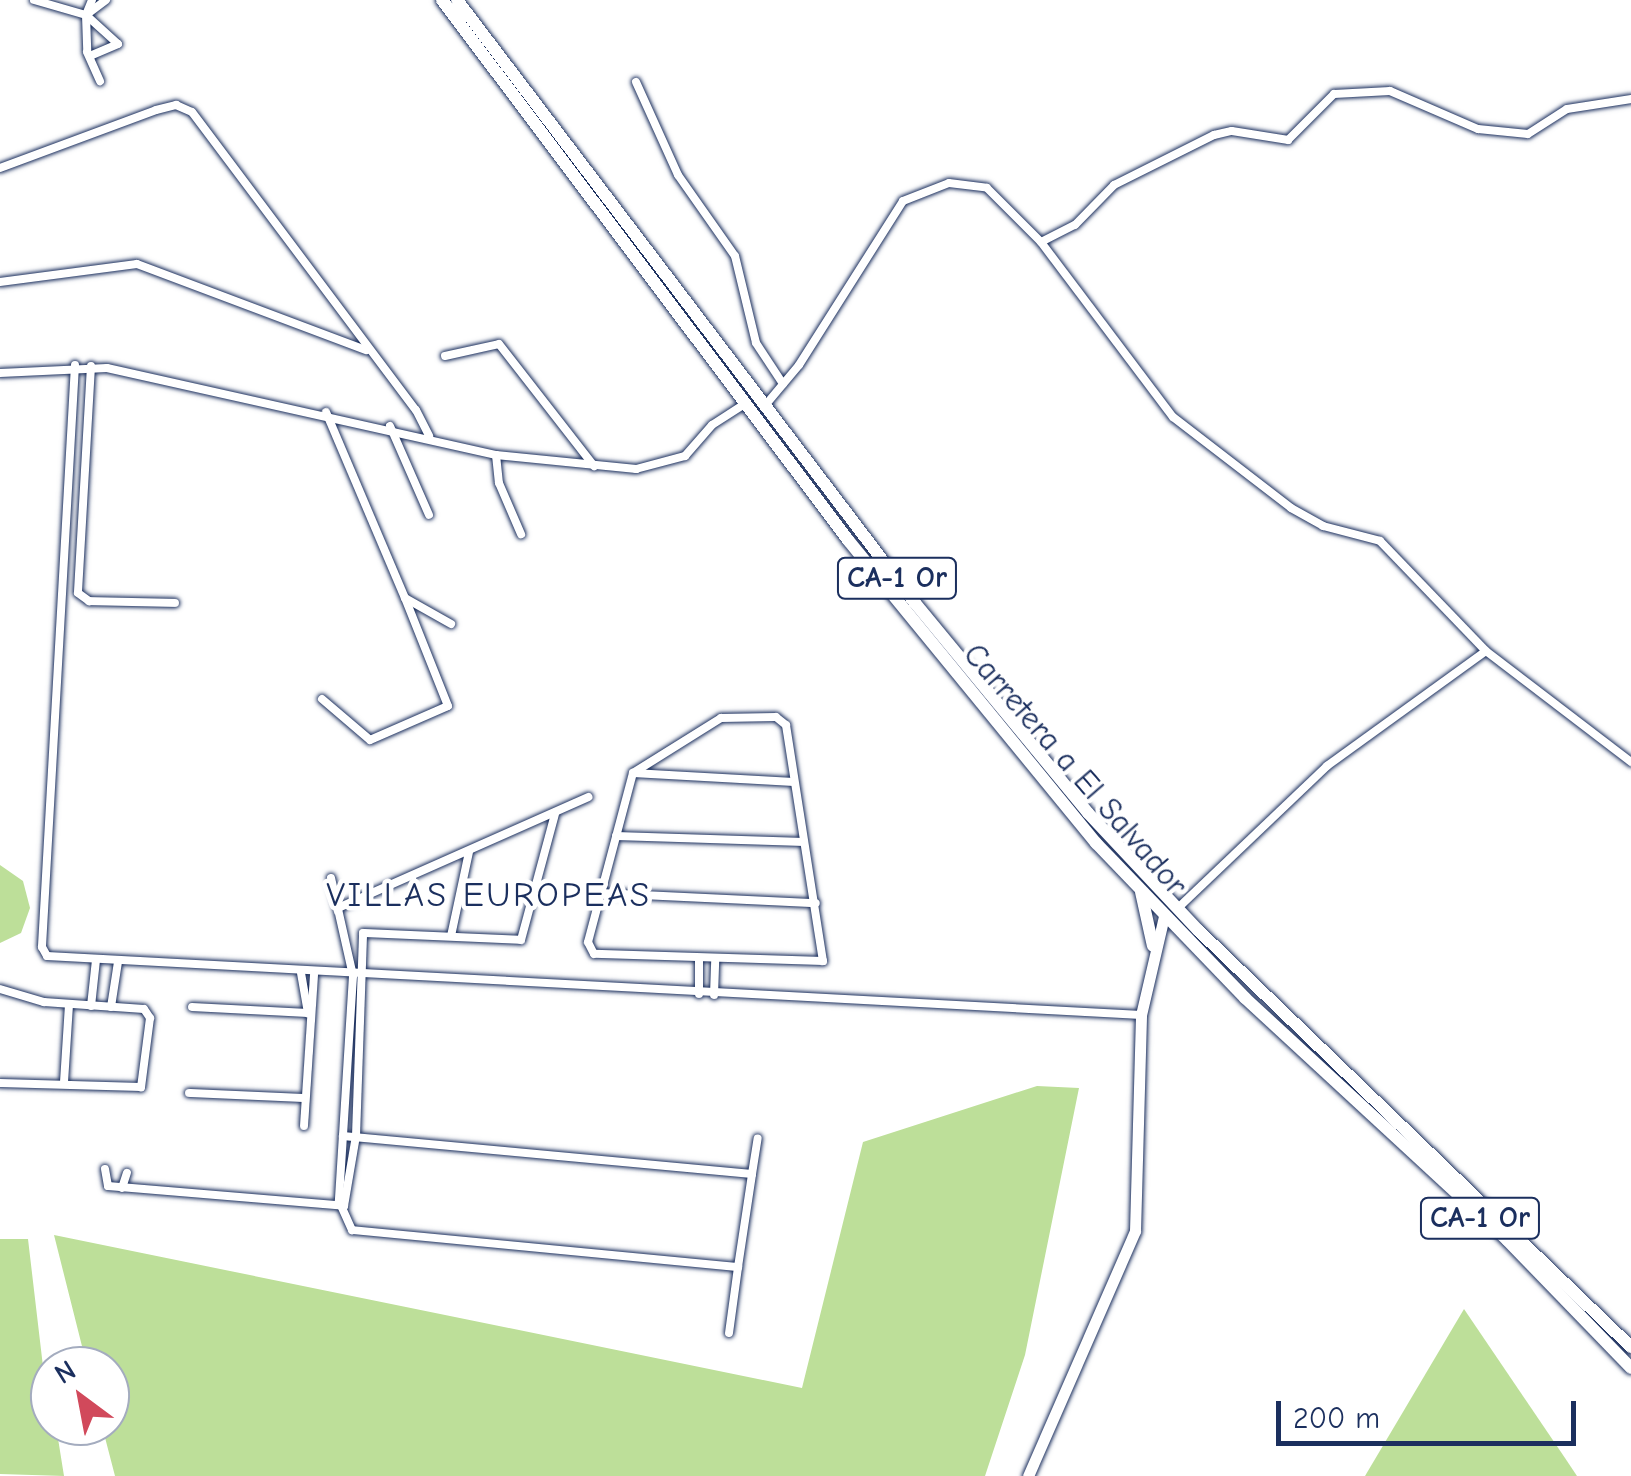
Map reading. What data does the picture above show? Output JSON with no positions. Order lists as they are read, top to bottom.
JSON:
{
  "streets": {
    "highway": ["CA-1 Or", "Carretera a El Salvador"]
  },
  "districts": ["VILLAS EUROPEAS"],
  "scale_bar": "200 m",
  "north": "top left"
}
